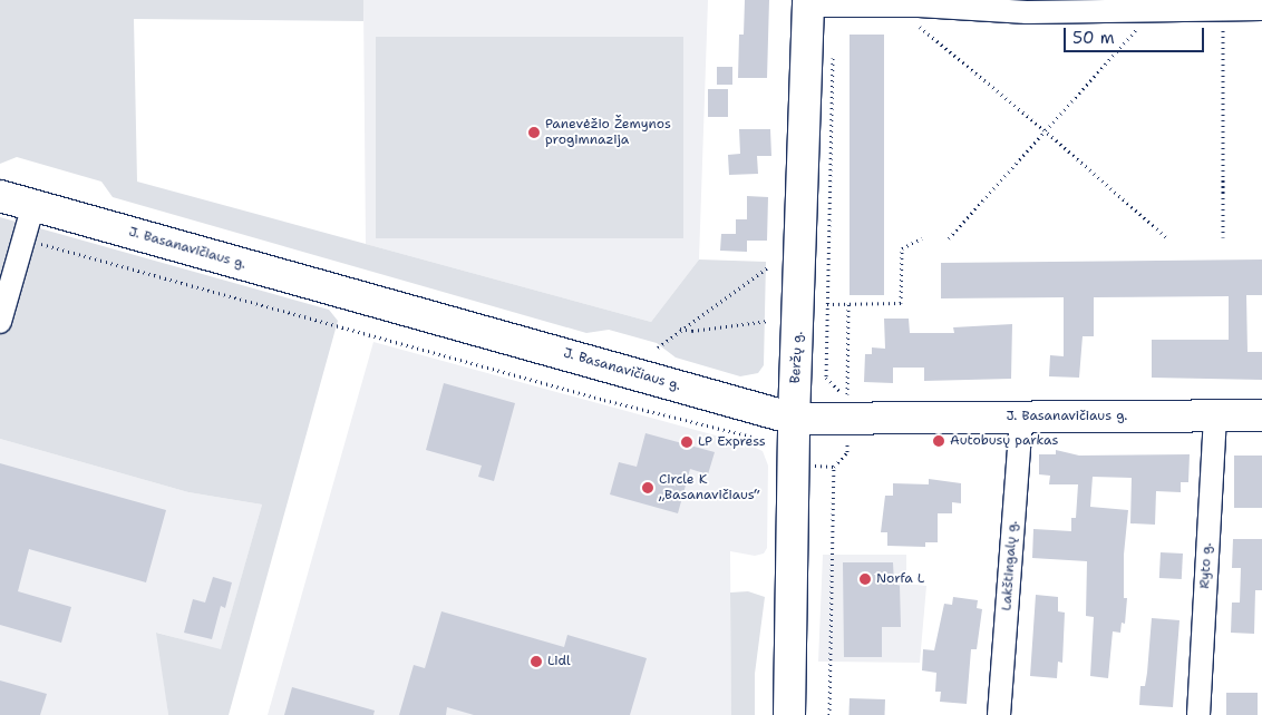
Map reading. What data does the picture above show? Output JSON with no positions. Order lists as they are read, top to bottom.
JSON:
{
  "streets": {
    "main road": ["J. Basanavičiaus g.", "Beržų g."],
    "street": ["Lakštingalų g.", "Ryto g."]
  },
  "crossings": [
    ["J. Basanavičiaus g.", "Beržų g."],
    ["J. Basanavičiaus g.", "Lakštingalų g."],
    ["J. Basanavičiaus g.", "Ryto g."]
  ],
  "places": [
    "Panevėžio Žemynos progimnazija",
    "Autobusų parkas",
    "LP Express",
    "Circle K „Basanavičiaus“",
    "Norfa L",
    "Lidl"
  ],
  "scale_bar": "50 m"
}
